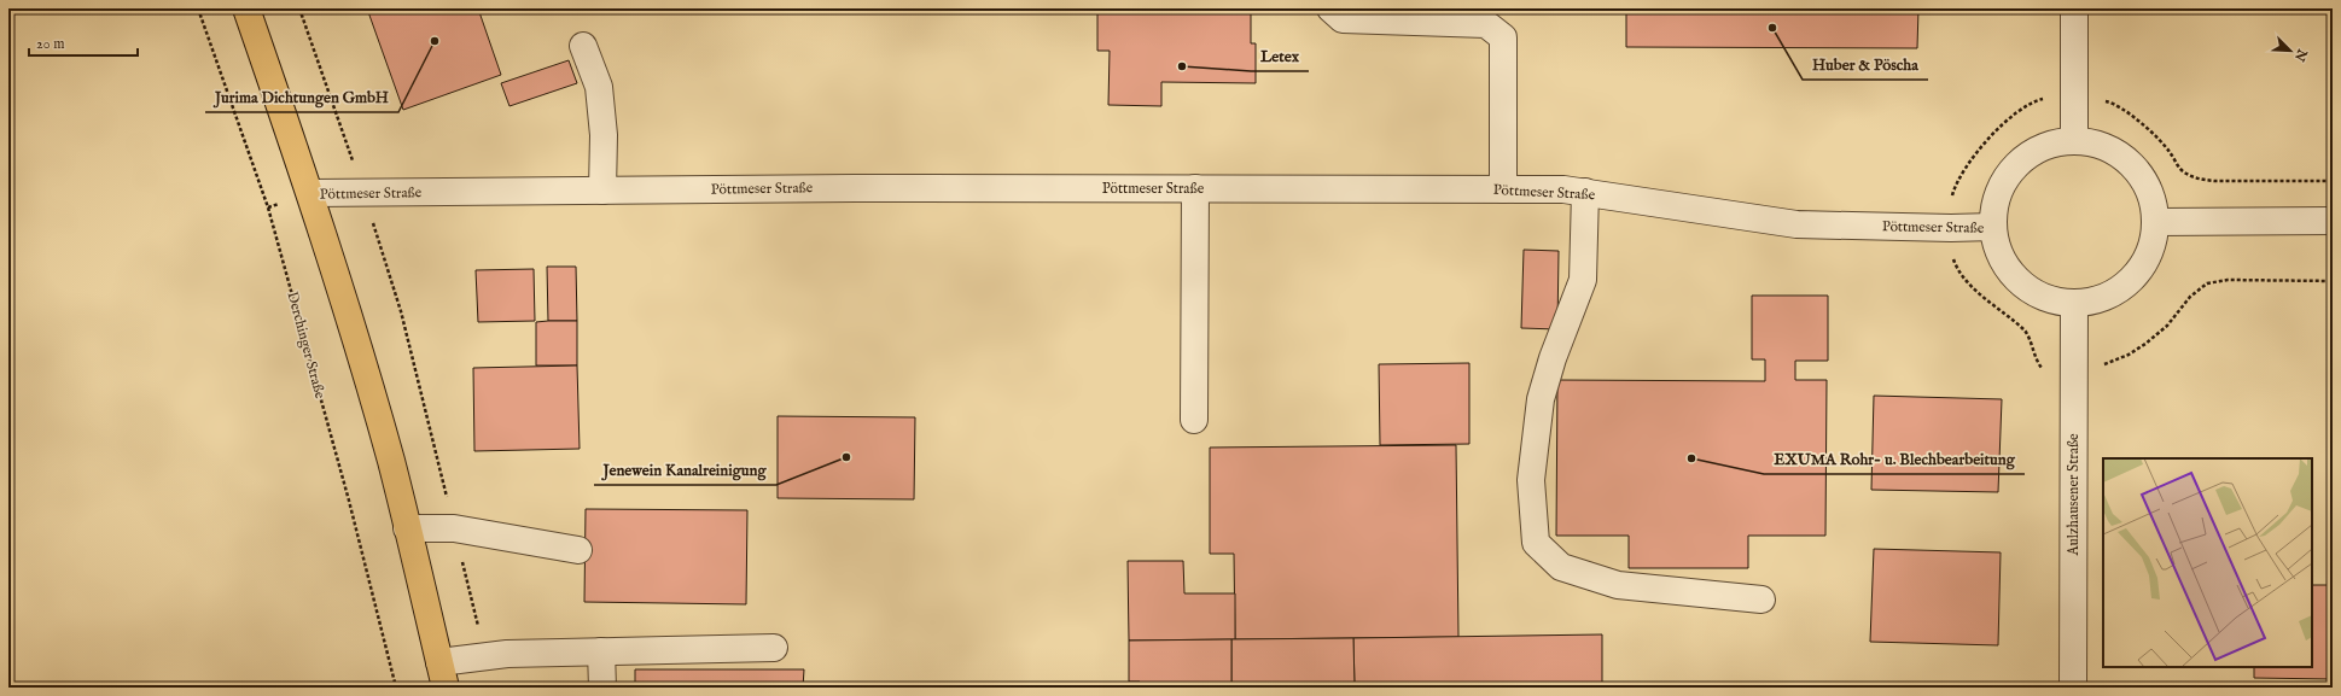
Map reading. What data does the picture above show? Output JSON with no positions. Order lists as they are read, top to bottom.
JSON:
{
  "streets": {
    "street": ["Pöttmeser Straße", "Aulzhausener Straße"],
    "path": ["Derchinger Straße"]
  },
  "crossings": [
    ["Pöttmeser Straße", "Aulzhausener Straße"]
  ],
  "places": [
    "Huber & Pöscha",
    "Jurima Dichtungen GmbH",
    "Letex",
    "Jenewein Kanalreinigung",
    "EXUMA Rohr- u. Blechbearbeitung"
  ],
  "scale_bar": "20 m",
  "north": "bottom right"
}
